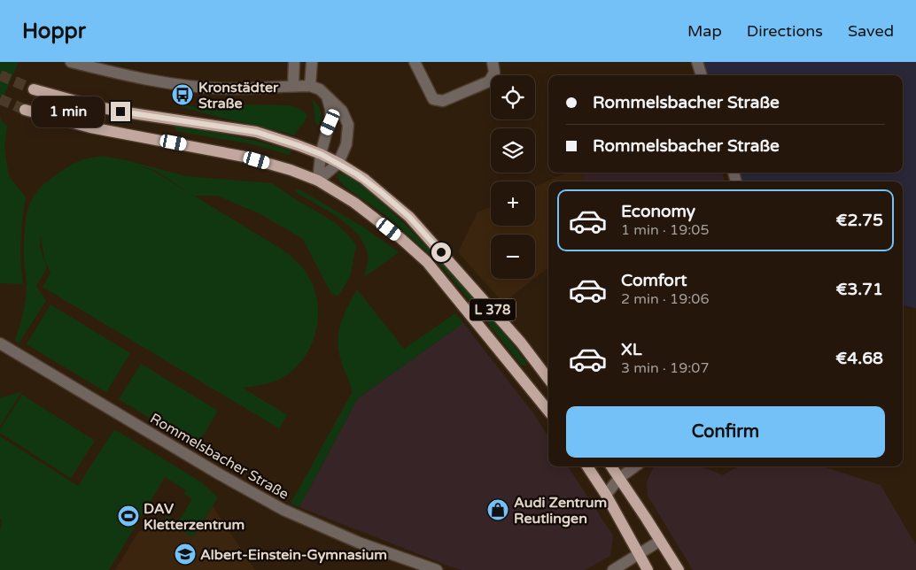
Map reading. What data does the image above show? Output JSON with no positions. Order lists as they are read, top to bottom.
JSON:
{
  "streets": {
    "main road": ["L 378"],
    "street": ["Rommelsbacher Straße"]
  },
  "places": {
    "bus stop": ["Kronstädter Straße"],
    "shop": ["Audi Zentrum Reutlingen"],
    "sports": ["DAV Kletterzentrum"],
    "school or university": ["Albert-Einstein-Gymnasium"]
  },
  "page": {
    "header": "Hoppr",
    "nav": ["Map", "Directions", "Saved"],
    "map_buttons": ["+", "−"],
    "banner": ["Rommelsbacher Straße", "Rommelsbacher Straße"],
    "bubble": "1 min",
    "list": [
      {
        "name": "Economy",
        "note": "1 min · 19:05",
        "value": "€2.75"
      },
      {
        "name": "Comfort",
        "note": "2 min · 19:06",
        "value": "€3.71"
      },
      {
        "name": "XL",
        "note": "3 min · 19:07",
        "value": "€4.68"
      }
    ],
    "buttons": "Confirm"
  }
}
